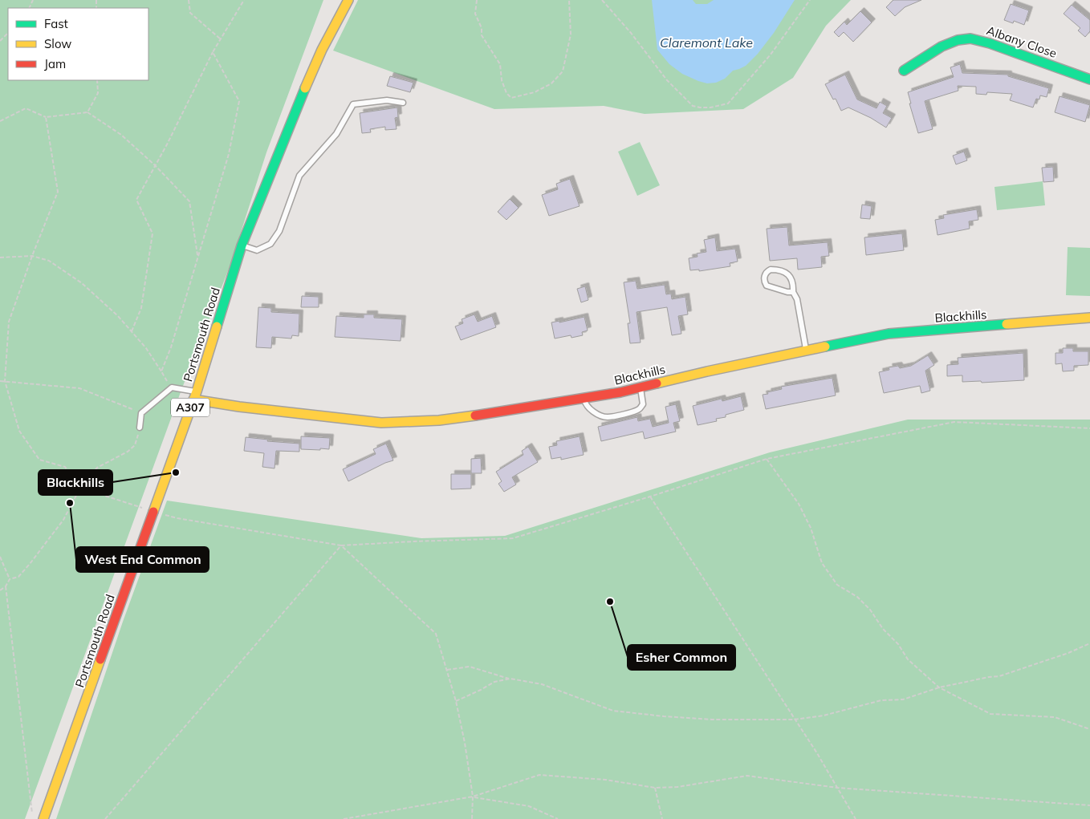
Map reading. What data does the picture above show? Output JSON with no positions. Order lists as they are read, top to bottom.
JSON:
{
  "streets": {
    "street": [
      "Albany Close",
      "Blackhills",
      "Portsmouth Road",
      "A307"
    ]
  },
  "crossings": [
    ["Blackhills", "Portsmouth Road"]
  ],
  "water": ["Claremont Lake"],
  "places": ["Blackhills", "West End Common", "Esher Common"],
  "legend": ["Fast", "Slow", "Jam"]
}
